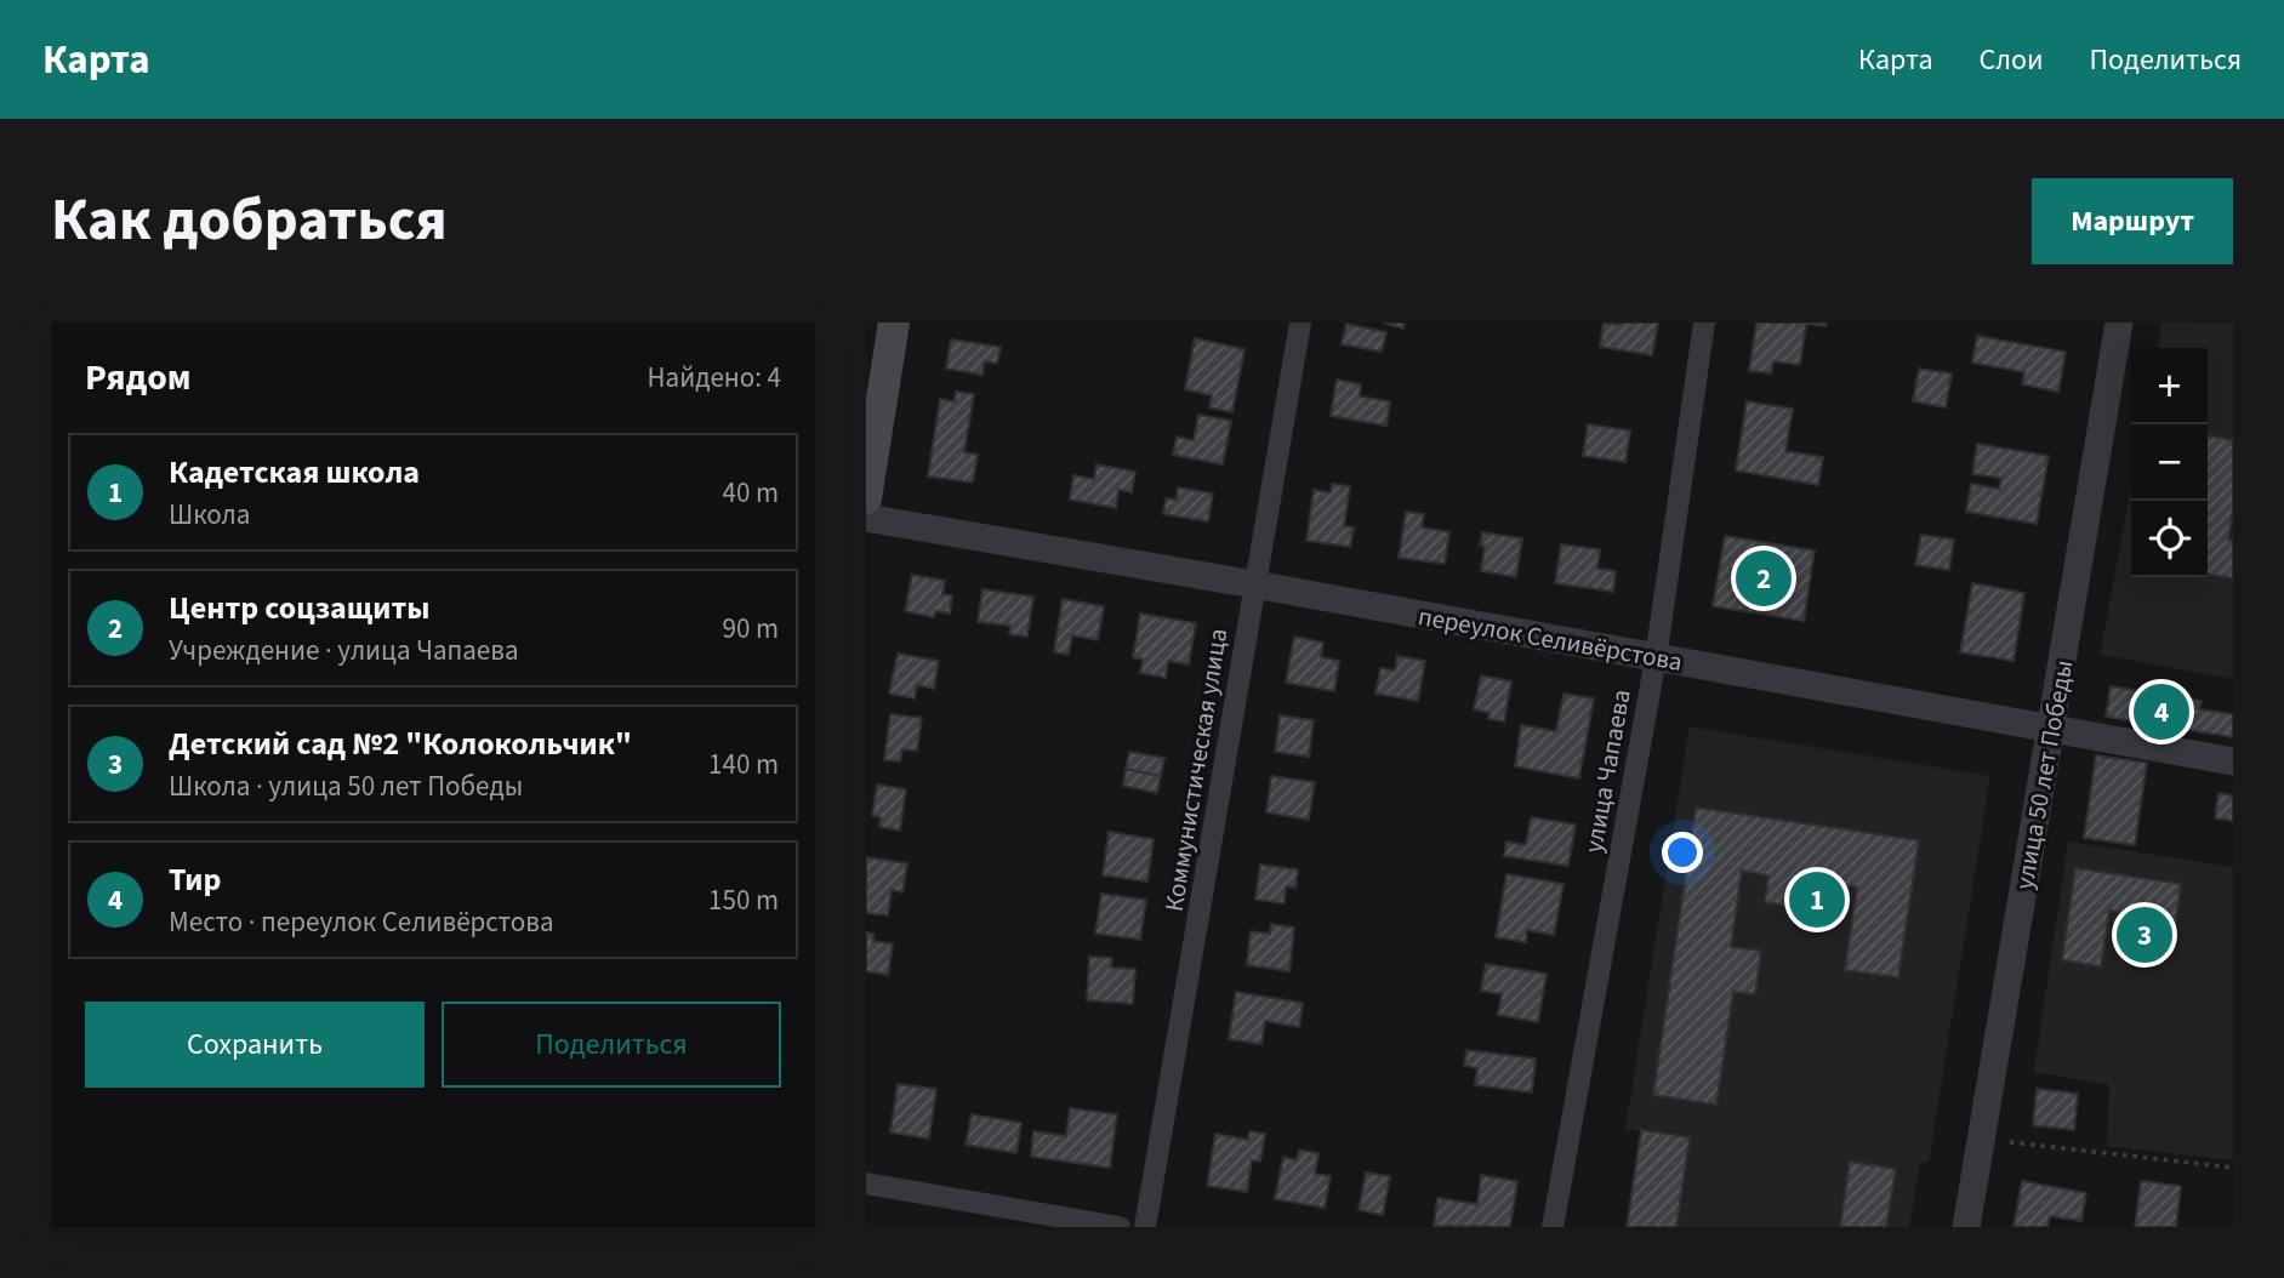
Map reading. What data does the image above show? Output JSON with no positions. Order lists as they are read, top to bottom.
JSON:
{
  "streets": {
    "street": [
      "переулок Селивёрстова",
      "Коммунистическая улица",
      "улица Чапаева",
      "улица 50 лет Победы"
    ]
  },
  "crossings": [
    ["переулок Селивёрстова", "Коммунистическая улица"],
    ["переулок Селивёрстова", "улица Чапаева"],
    ["переулок Селивёрстова", "улица 50 лет Победы"]
  ],
  "page": {
    "header": "Карта",
    "nav": ["Карта", "Слои", "Поделиться"],
    "title": "Как добраться",
    "buttons": [
      "Маршрут",
      ["Сохранить", "Поделиться"]
    ],
    "heading": ["Рядом", "Найдено: 4"],
    "map_buttons": ["+", "−"],
    "list": [
      {
        "mark": "1",
        "name": "Кадетская школа",
        "note": "Школа",
        "value": "40 m"
      },
      {
        "mark": "2",
        "name": "Центр соцзащиты",
        "note": "Учреждение · улица Чапаева",
        "value": "90 m"
      },
      {
        "mark": "3",
        "name": "Детский сад №2 \"Колокольчик\"",
        "note": "Школа · улица 50 лет Победы",
        "value": "140 m"
      },
      {
        "mark": "4",
        "name": "Тир",
        "note": "Место · переулок Селивёрстова",
        "value": "150 m"
      }
    ],
    "pins": [
      "2",
      "4",
      "1",
      "3"
    ]
  }
}
